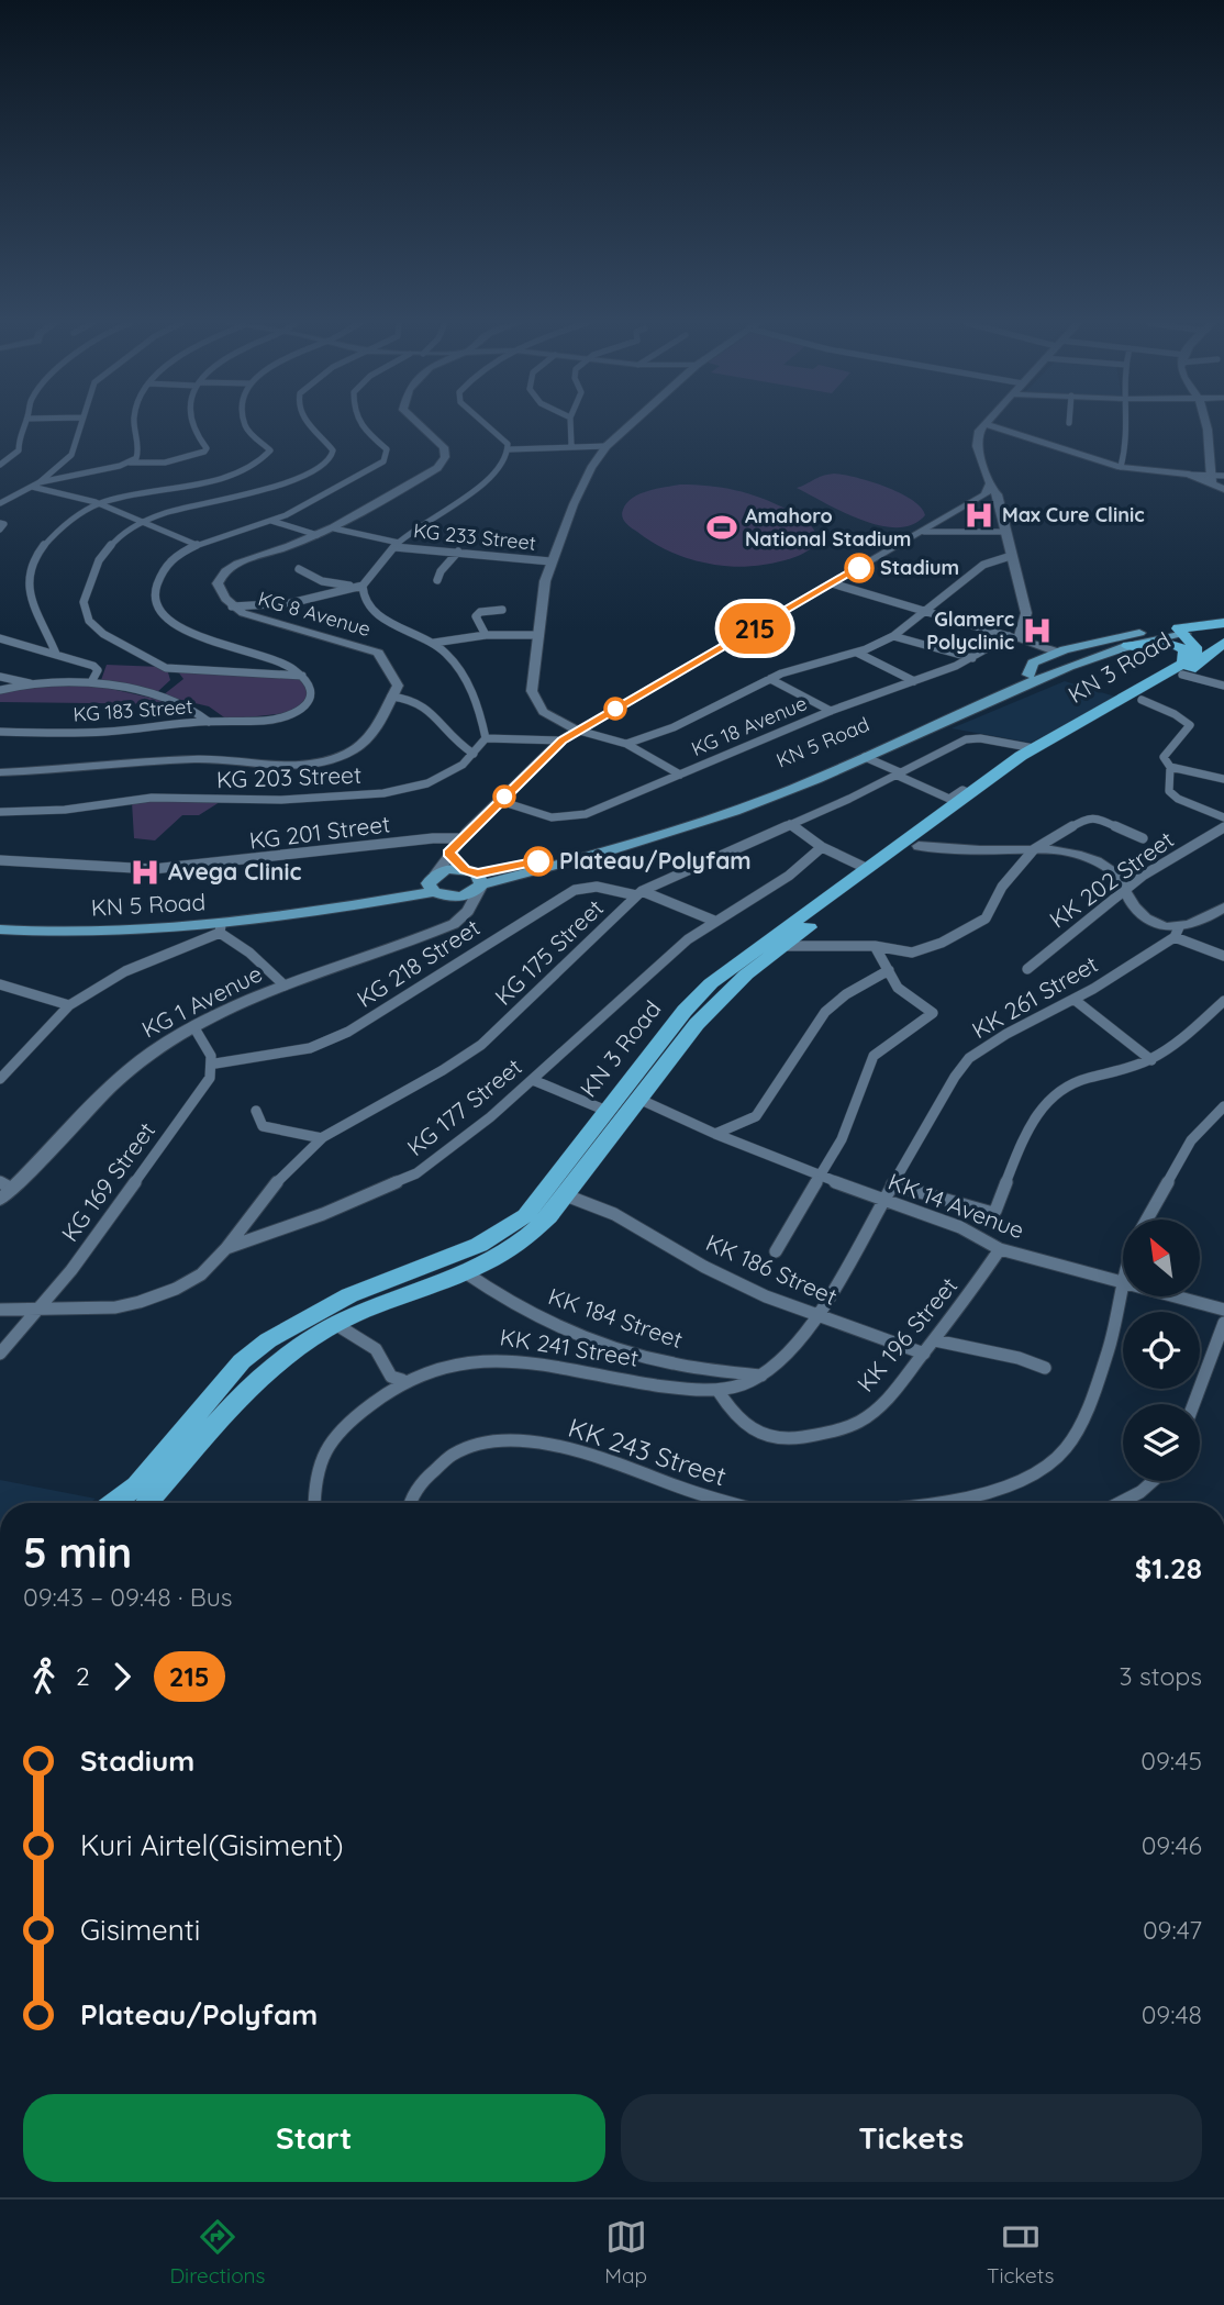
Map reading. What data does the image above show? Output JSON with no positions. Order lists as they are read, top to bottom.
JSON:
{
  "streets": {
    "highway": ["KN 3 Road", "KN 5 Road"],
    "street": [
      "KG 233 Street",
      "KG 8 Avenue",
      "KG 183 Street",
      "KG 18 Avenue",
      "KG 203 Street",
      "KG 201 Street",
      "KK 202 Street",
      "KG 175 Street",
      "KG 218 Street",
      "KK 261 Street",
      "KG 1 Avenue",
      "KG 177 Street",
      "KG 169 Street",
      "KK 14 Avenue",
      "KK 186 Street",
      "KK 184 Street",
      "KK 196 Street",
      "KK 241 Street",
      "KK 243 Street"
    ]
  },
  "crossings": [
    ["KG 233 Street", "KG 8 Avenue"],
    ["KN 3 Road", "KN 5 Road"],
    ["KN 3 Road", "KG 175 Street"],
    ["KN 3 Road", "KK 14 Avenue"],
    ["KN 3 Road", "KK 186 Street"],
    ["KN 3 Road", "KK 184 Street"],
    ["KG 175 Street", "KG 218 Street"],
    ["KG 175 Street", "KG 177 Street"],
    ["KG 218 Street", "KG 177 Street"],
    ["KG 218 Street", "KG 169 Street"],
    ["KK 261 Street", "KK 14 Avenue"],
    ["KK 261 Street", "KK 186 Street"],
    ["KK 261 Street", "KK 184 Street"],
    ["KG 177 Street", "KG 169 Street"],
    ["KK 14 Avenue", "KK 196 Street"],
    ["KK 186 Street", "KK 196 Street"],
    ["KK 196 Street", "KK 241 Street"]
  ],
  "places": {
    "hospital": ["Max Cure Clinic", "Glamerc Polyclinic", "Avega Clinic"],
    "sports": ["Amahoro National Stadium"],
    "other": ["Stadium", "Plateau/Polyfam"]
  },
  "lines": ["bus line 215"],
  "north": "top left",
  "page": {
    "on_map": "215",
    "heading": ["5 min", "09:43 – 09:48 · Bus", "$1.28"],
    "legs": ["2", "215", "3 stops"],
    "list": [
      {
        "name": "Stadium",
        "value": "09:45"
      },
      {
        "name": "Kuri Airtel(Gisiment)",
        "value": "09:46"
      },
      {
        "name": "Gisimenti",
        "value": "09:47"
      },
      {
        "name": "Plateau/Polyfam",
        "value": "09:48"
      }
    ],
    "buttons": ["Start", "Tickets"],
    "tabs": ["Directions", "Map", "Tickets"]
  }
}
